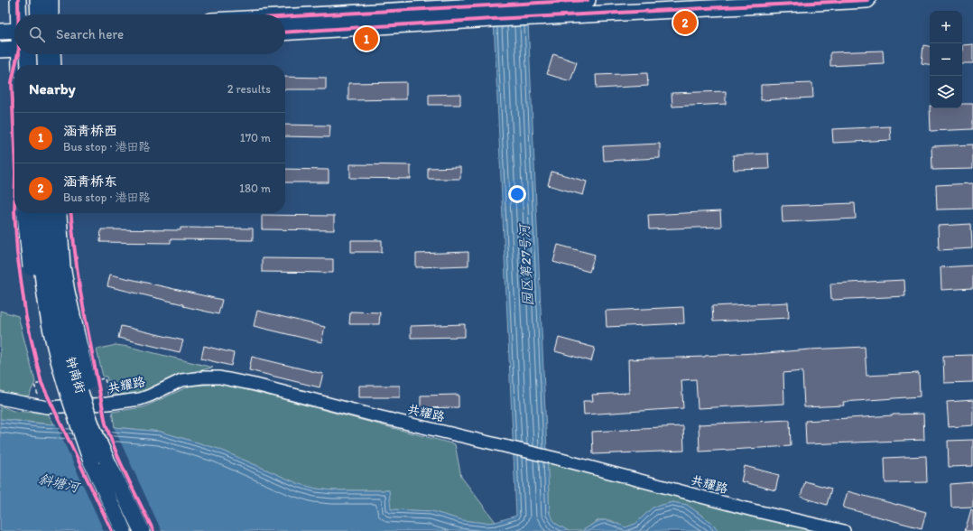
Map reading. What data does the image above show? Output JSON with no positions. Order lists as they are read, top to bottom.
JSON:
{
  "streets": {
    "street": ["共耀路"]
  },
  "water": ["园区第27号河", "斜塘河"],
  "page": {
    "pins": ["2", "1"],
    "map_buttons": ["+", "−"],
    "search": "Search here",
    "heading": ["Nearby", "2 results"],
    "list": [
      {
        "mark": "1",
        "name": "涵青桥西",
        "note": "Bus stop · 港田路",
        "value": "170 m"
      },
      {
        "mark": "2",
        "name": "涵青桥东",
        "note": "Bus stop · 港田路",
        "value": "180 m"
      }
    ]
  }
}
